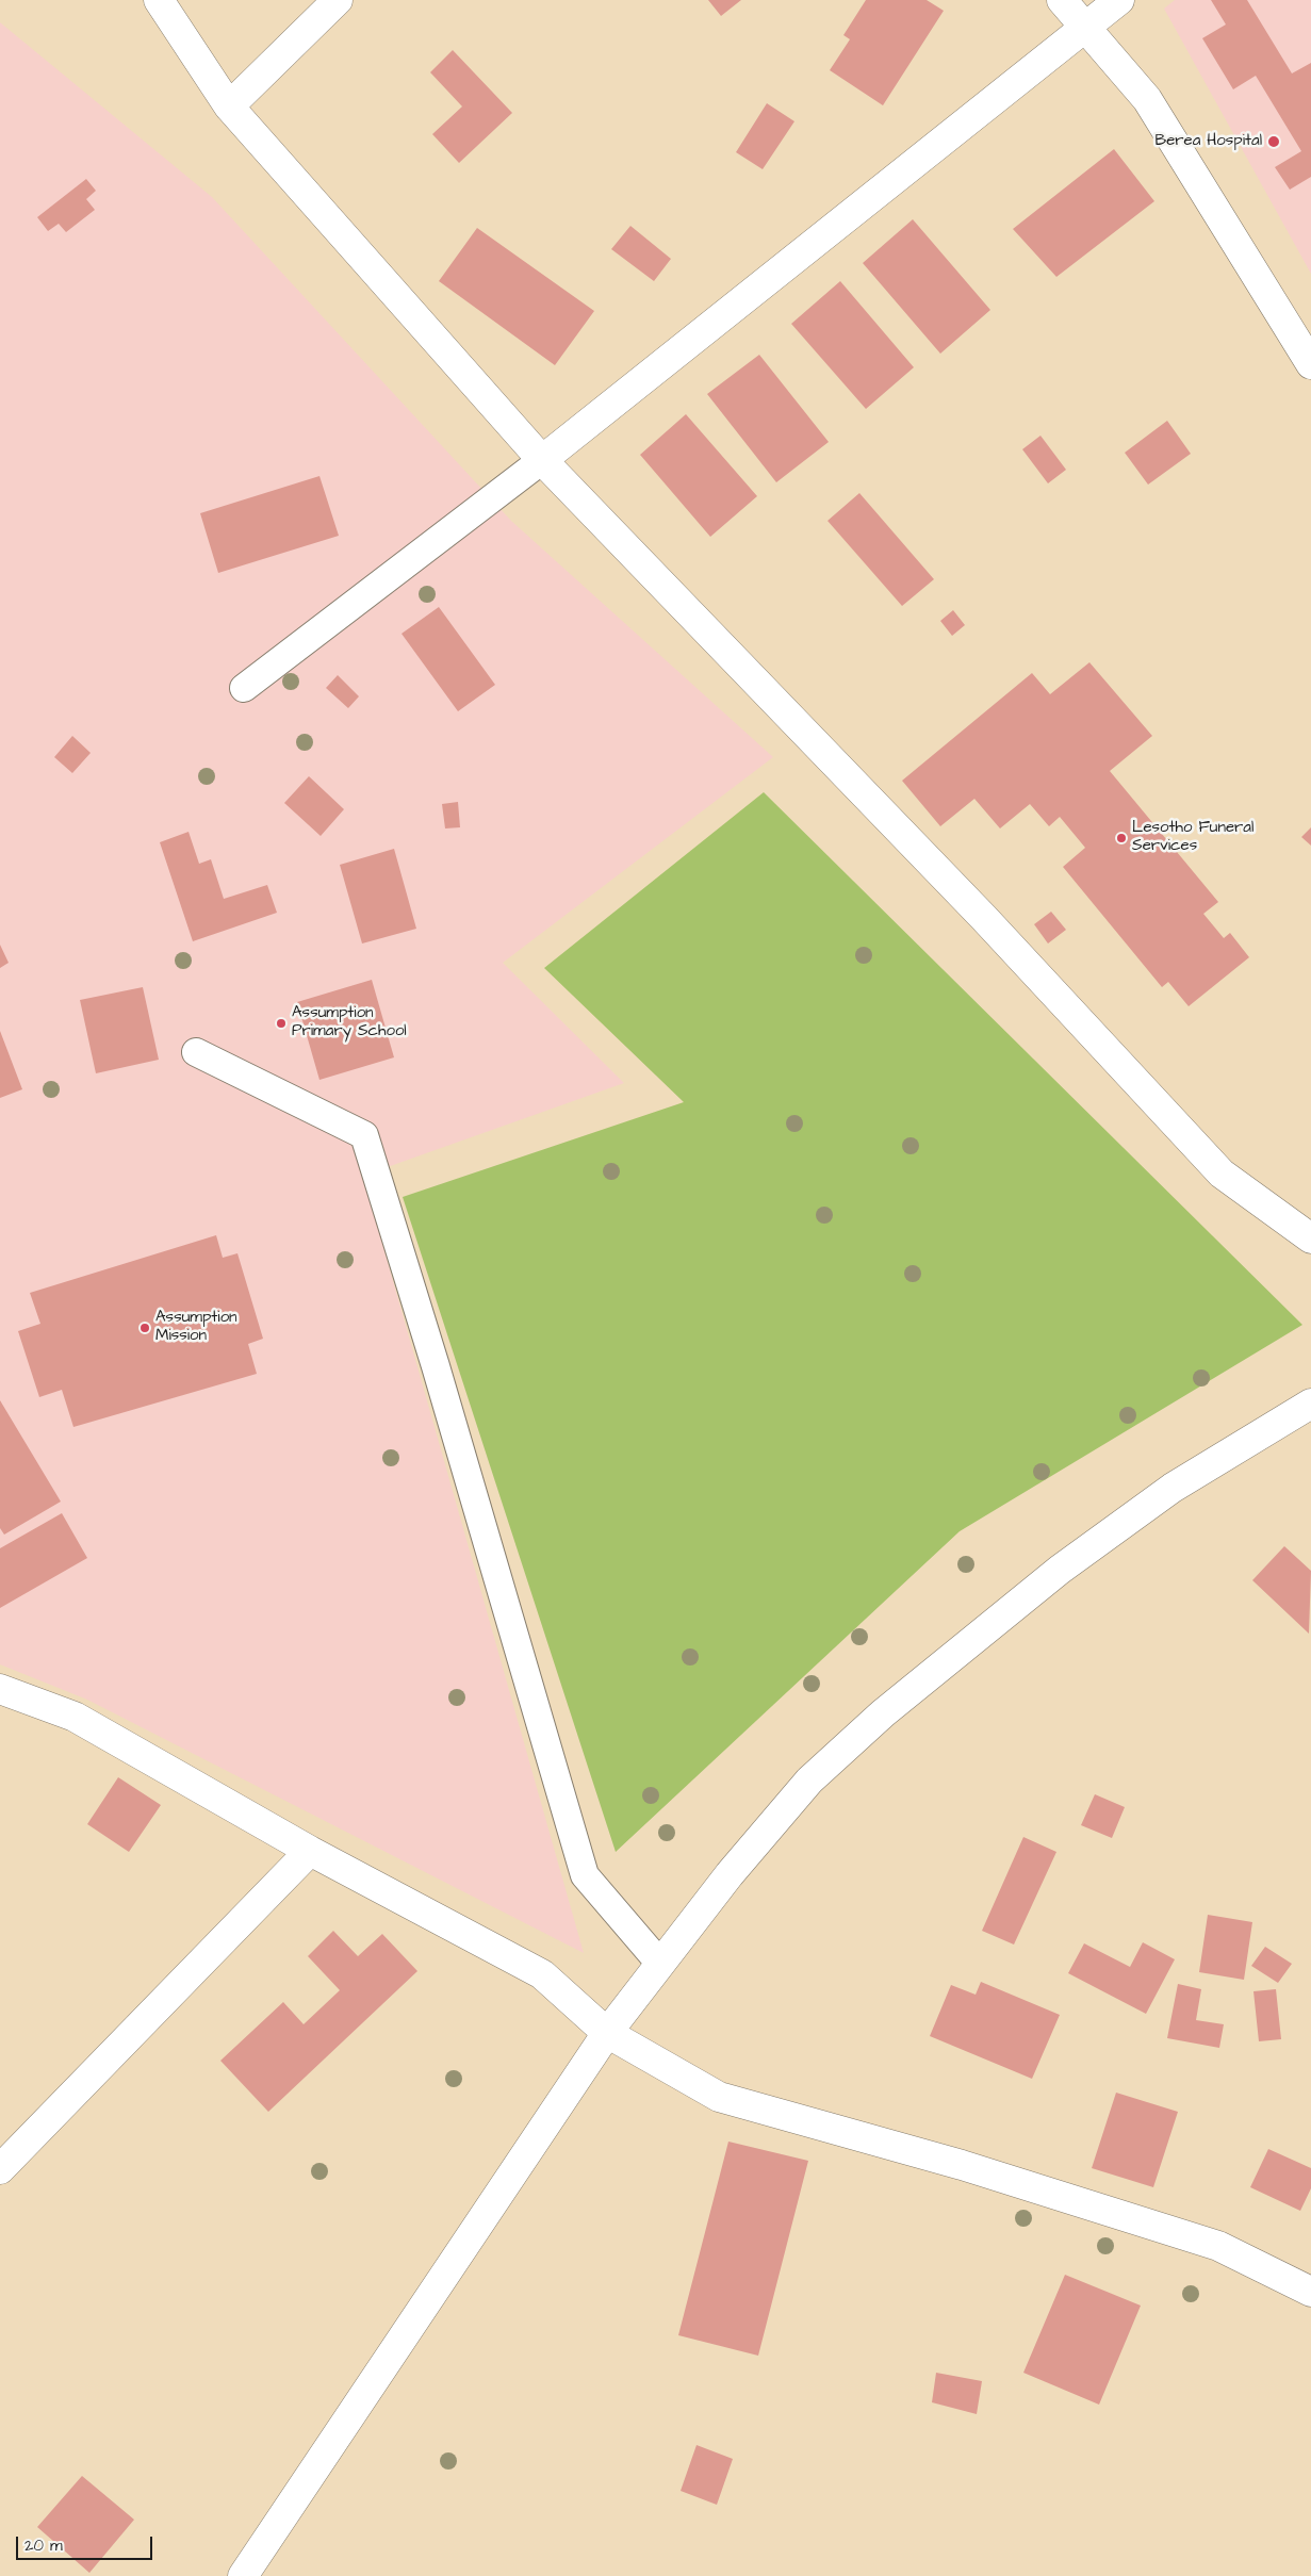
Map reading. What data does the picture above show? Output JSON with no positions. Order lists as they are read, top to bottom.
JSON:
{
  "places": [
    "Berea Hospital",
    "Lesotho Funeral Services",
    "Assumption Primary School",
    "Assumption Mission"
  ],
  "scale_bar": "20 m"
}
